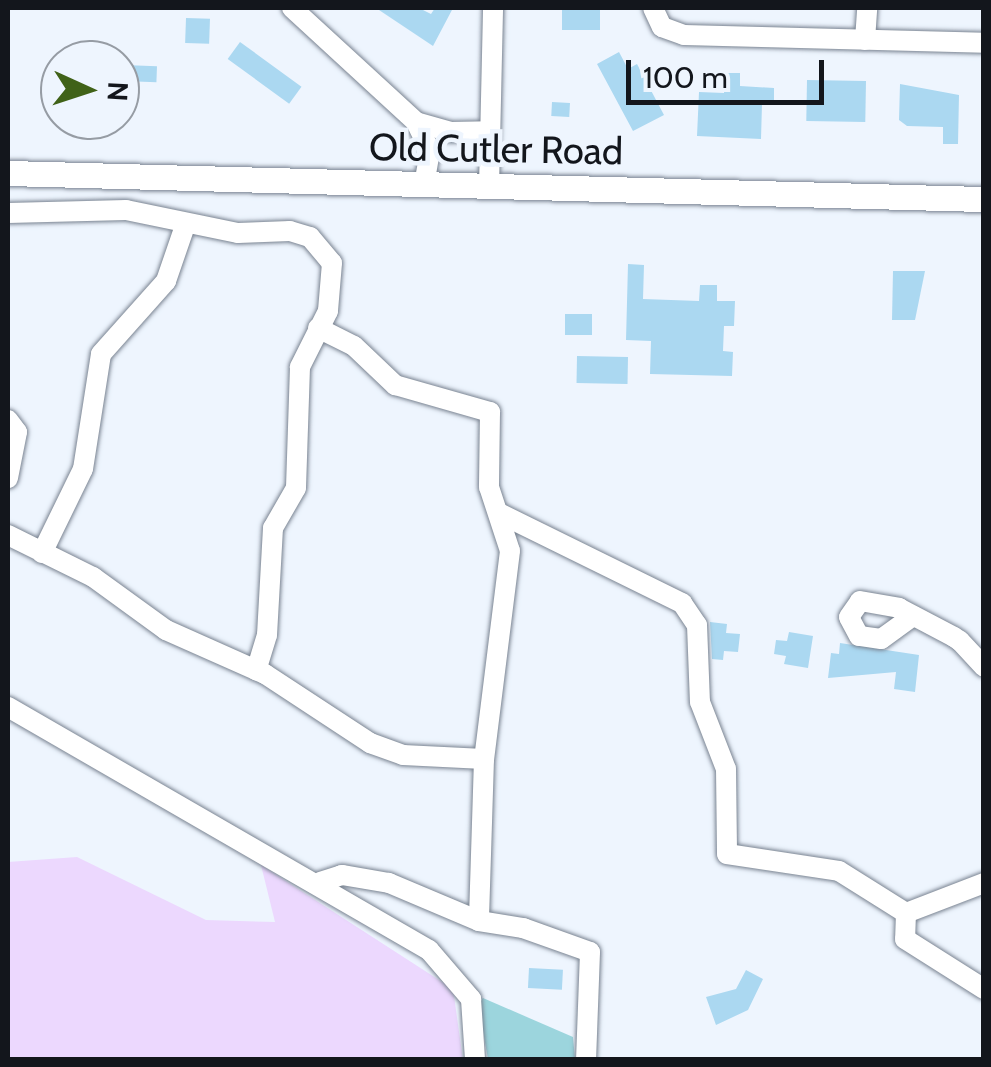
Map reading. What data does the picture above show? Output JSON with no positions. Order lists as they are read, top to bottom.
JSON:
{
  "streets": {
    "main road": ["Old Cutler Road"]
  },
  "scale_bar": "100 m",
  "north": "right"
}
